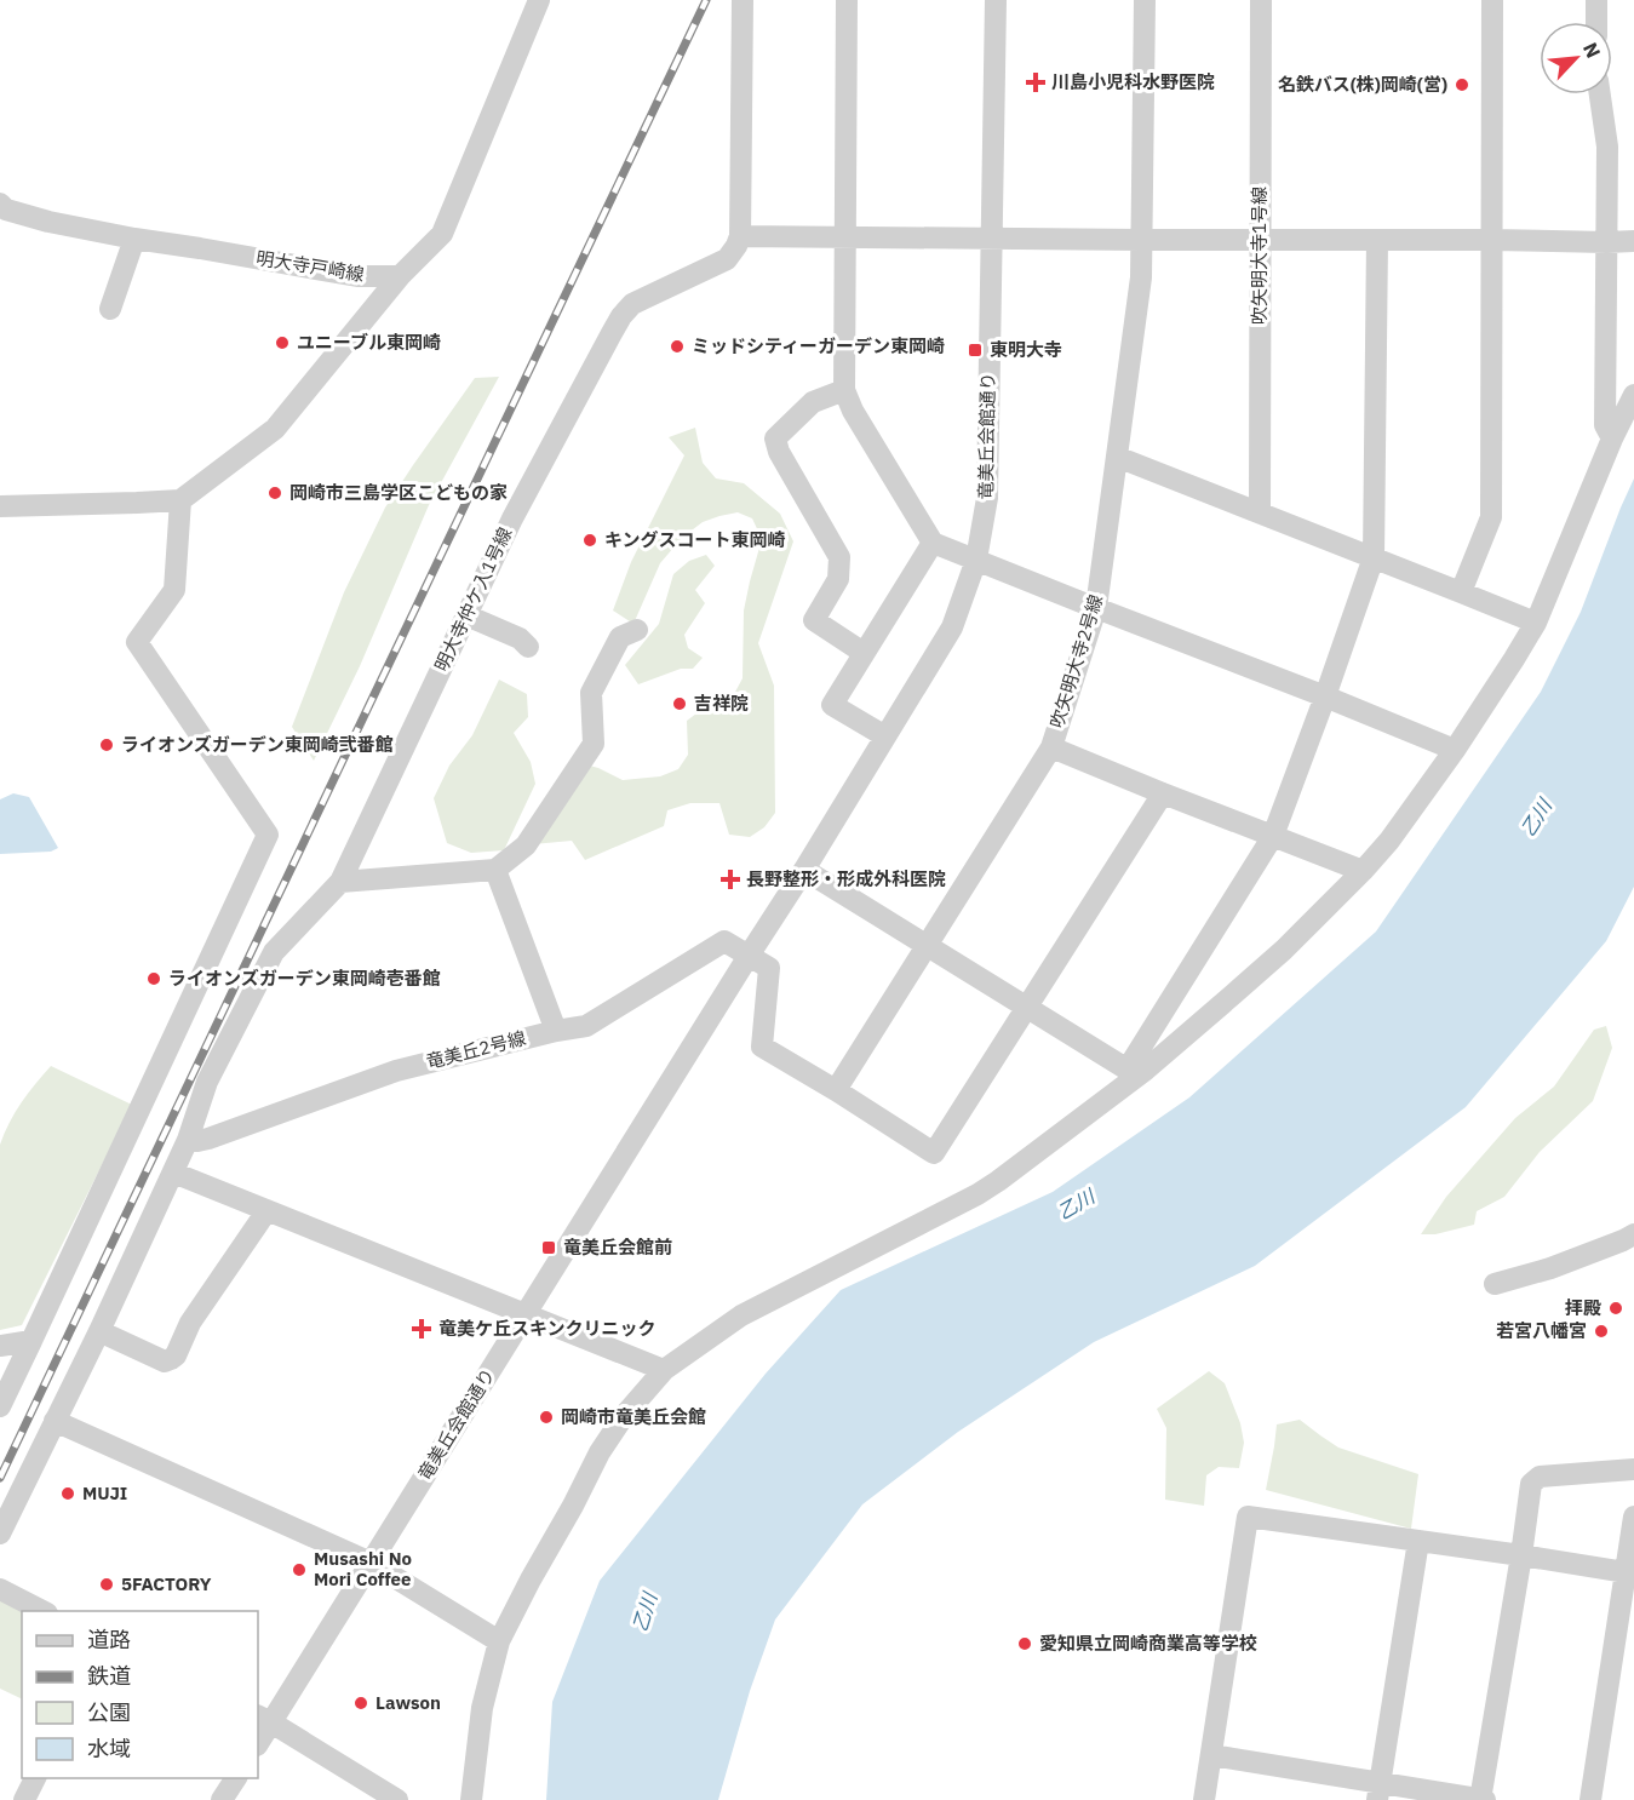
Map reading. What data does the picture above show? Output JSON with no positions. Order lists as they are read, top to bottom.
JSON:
{
  "streets": {
    "street": [
      "吹矢明大寺1号線",
      "明大寺戸崎線",
      "竜美丘会館通り",
      "明大寺仲ケ入1号線",
      "吹矢明大寺2号線",
      "竜美丘2号線"
    ]
  },
  "crossings": [
    ["竜美丘会館通り", "竜美丘2号線"],
    ["明大寺仲ケ入1号線", "竜美丘2号線"]
  ],
  "water": ["乙川"],
  "places": {
    "health": ["川島小児科水野医院", "長野整形・形成外科医院", "竜美ケ丘スキンクリニック"],
    "other": [
      "名鉄バス(株)岡崎(営)",
      "ユニーブル東岡崎",
      "ミッドシティーガーデン東岡崎",
      "岡崎市三島学区こどもの家",
      "キングスコート東岡崎",
      "吉祥院",
      "ライオンズガーデン東岡崎弐番館",
      "ライオンズガーデン東岡崎壱番館",
      "拝殿",
      "若宮八幡宮",
      "岡崎市竜美丘会館",
      "MUJI",
      "Musashi No Mori Coffee",
      "5FACTORY",
      "愛知県立岡崎商業高等学校",
      "Lawson"
    ],
    "transit": ["東明大寺", "竜美丘会館前"]
  },
  "legend": [
    "道路",
    "鉄道",
    "公園",
    "水域"
  ],
  "north": "top right"
}
